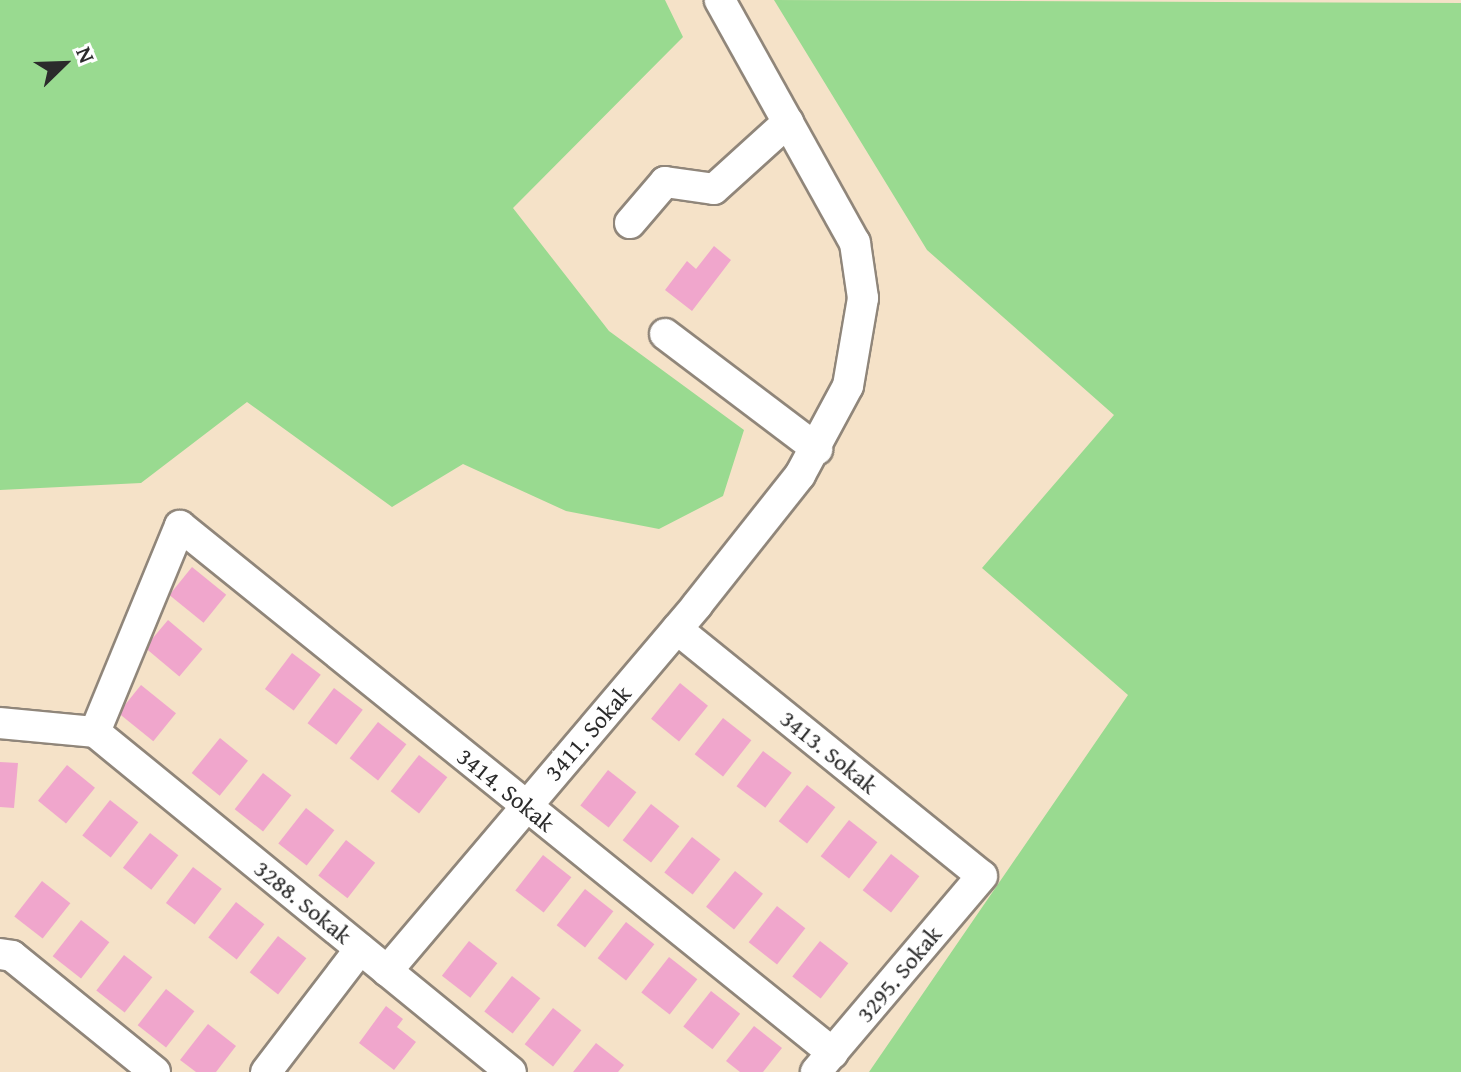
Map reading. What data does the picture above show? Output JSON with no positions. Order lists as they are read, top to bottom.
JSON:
{
  "streets": {
    "street": [
      "3411. Sokak",
      "3413. Sokak",
      "3414. Sokak",
      "3288. Sokak",
      "3295. Sokak"
    ]
  },
  "crossings": [
    ["3411. Sokak", "3413. Sokak"],
    ["3411. Sokak", "3414. Sokak"],
    ["3411. Sokak", "3288. Sokak"],
    ["3413. Sokak", "3295. Sokak"],
    ["3414. Sokak", "3288. Sokak"],
    ["3414. Sokak", "3295. Sokak"]
  ],
  "north": "top right"
}
